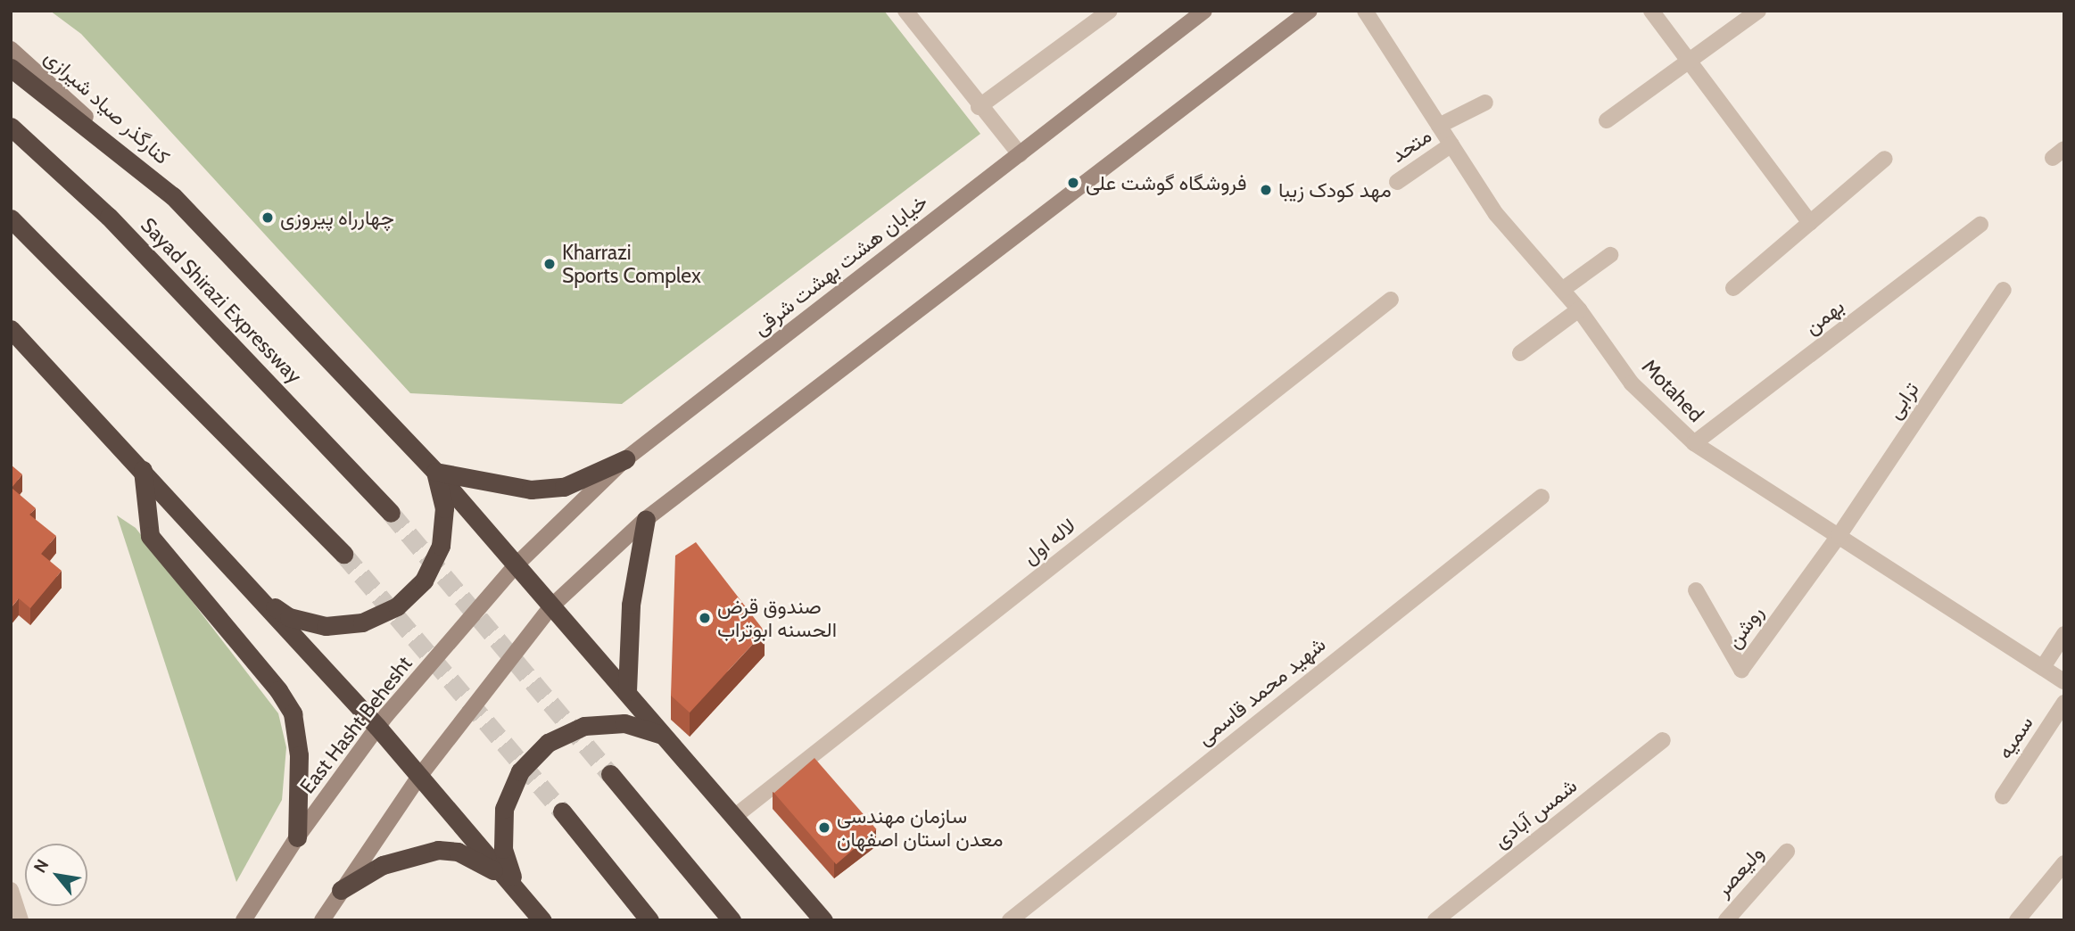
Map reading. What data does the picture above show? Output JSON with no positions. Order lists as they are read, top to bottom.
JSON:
{
  "streets": {
    "highway": ["Sayad Shirazi Expressway"],
    "main road": ["کنارگذر صیاد شیرازی", "خیابان هشت بهشت شرقی", "East Hasht Behesht"],
    "street": [
      "متحد",
      "بهمن",
      "Motahed",
      "ترابی",
      "لاله اول",
      "روشن",
      "شهید محمد قاسمی",
      "سمیه",
      "شمس آبادی",
      "ولیعصر"
    ]
  },
  "crossings": [
    ["متحد", "Motahed"],
    ["خیابان هشت بهشت شرقی", "East Hasht Behesht"],
    ["بهمن", "Motahed"],
    ["Motahed", "ترابی"],
    ["Motahed", "روشن"],
    ["ترابی", "روشن"]
  ],
  "places": [
    "فروشگاه گوشت علی",
    "مهد کودک زیبا",
    "چهارراه پیروزی",
    "Kharrazi Sports Complex",
    "صندوق قرض الحسنه ابوتراب",
    "سازمان مهندسی معدن استان اصفهان"
  ],
  "north": "top left"
}
